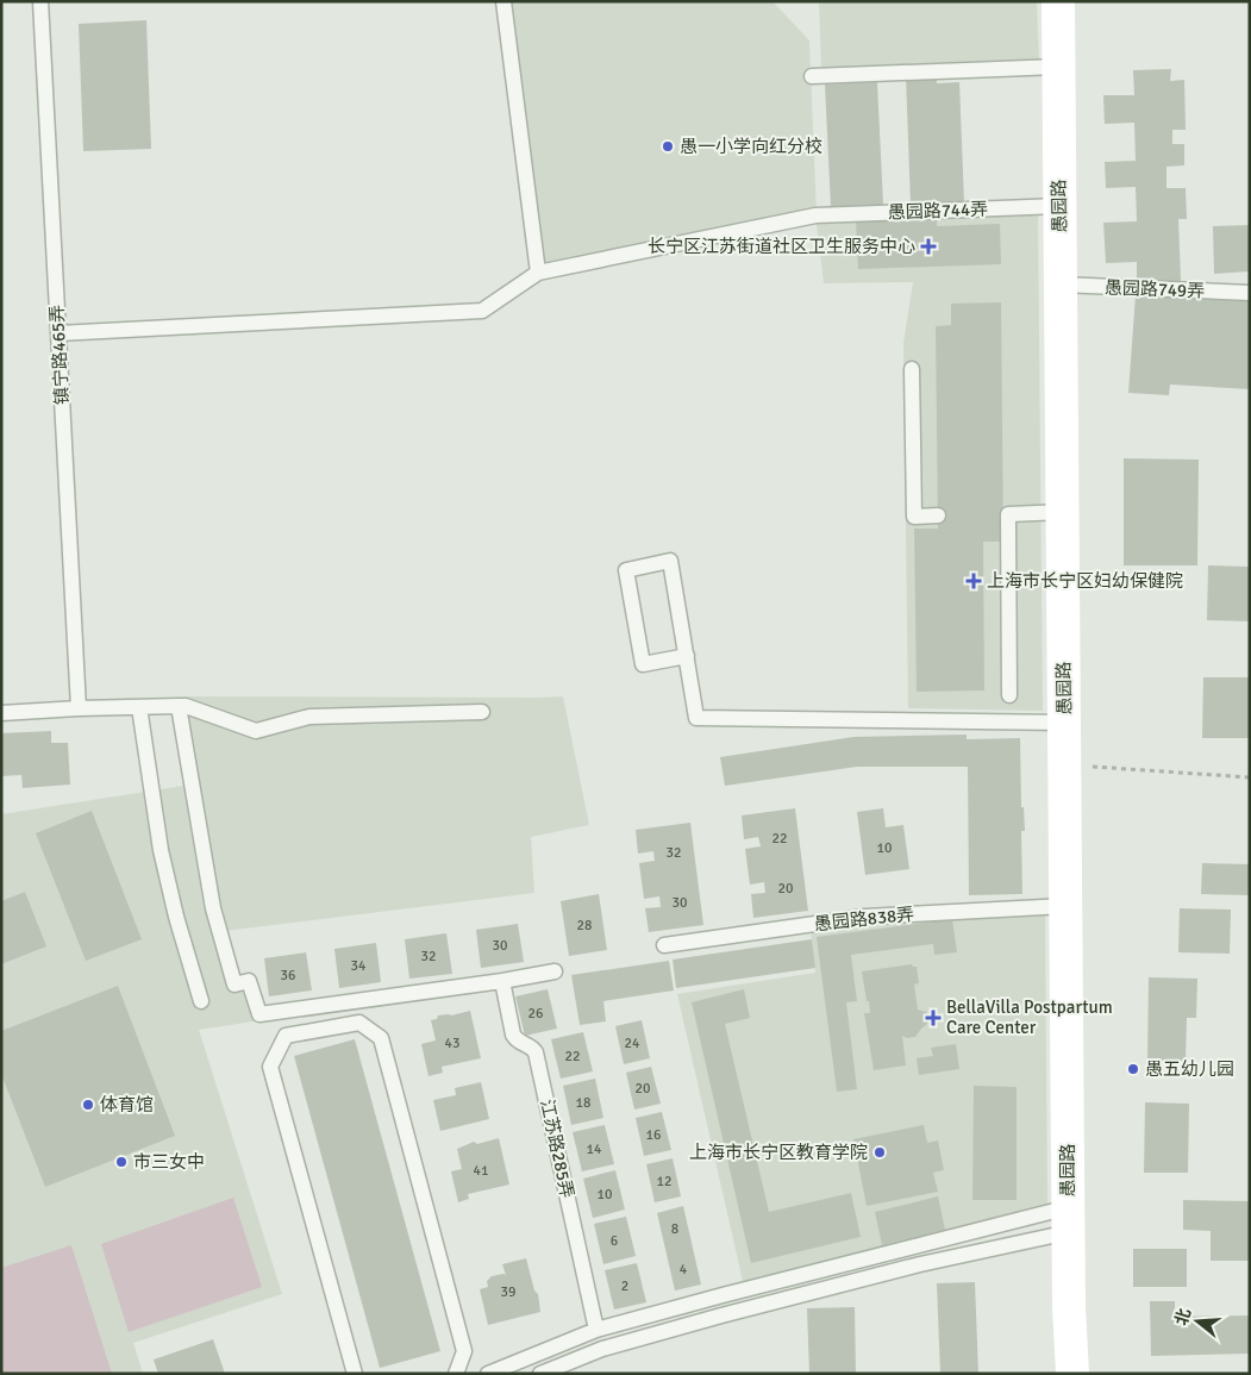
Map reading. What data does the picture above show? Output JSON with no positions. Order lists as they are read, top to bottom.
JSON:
{
  "streets": {
    "main road": ["愚园路"],
    "lane": [
      "愚园路744弄",
      "愚园路749弄",
      "镇宁路465弄",
      "愚园路838弄",
      "江苏路285弄"
    ]
  },
  "crossings": [
    ["愚园路", "愚园路744弄"],
    ["愚园路", "愚园路749弄"],
    ["愚园路", "愚园路838弄"]
  ],
  "places": {
    "other": [
      "愚一小学向红分校",
      "愚五幼儿园",
      "体育馆",
      "上海市长宁区教育学院",
      "市三女中"
    ],
    "health": ["长宁区江苏街道社区卫生服务中心", "上海市长宁区妇幼保健院", "BellaVilla Postpartum Care Center"]
  },
  "house_numbers": [
    "22",
    "10",
    "32",
    "20",
    "30",
    "28",
    "30",
    "32",
    "34",
    "36",
    "26",
    "43",
    "24",
    "22",
    "20",
    "18",
    "16",
    "14",
    "41",
    "12",
    "10",
    "8",
    "6",
    "4",
    "2",
    "39"
  ],
  "north": "left"
}
